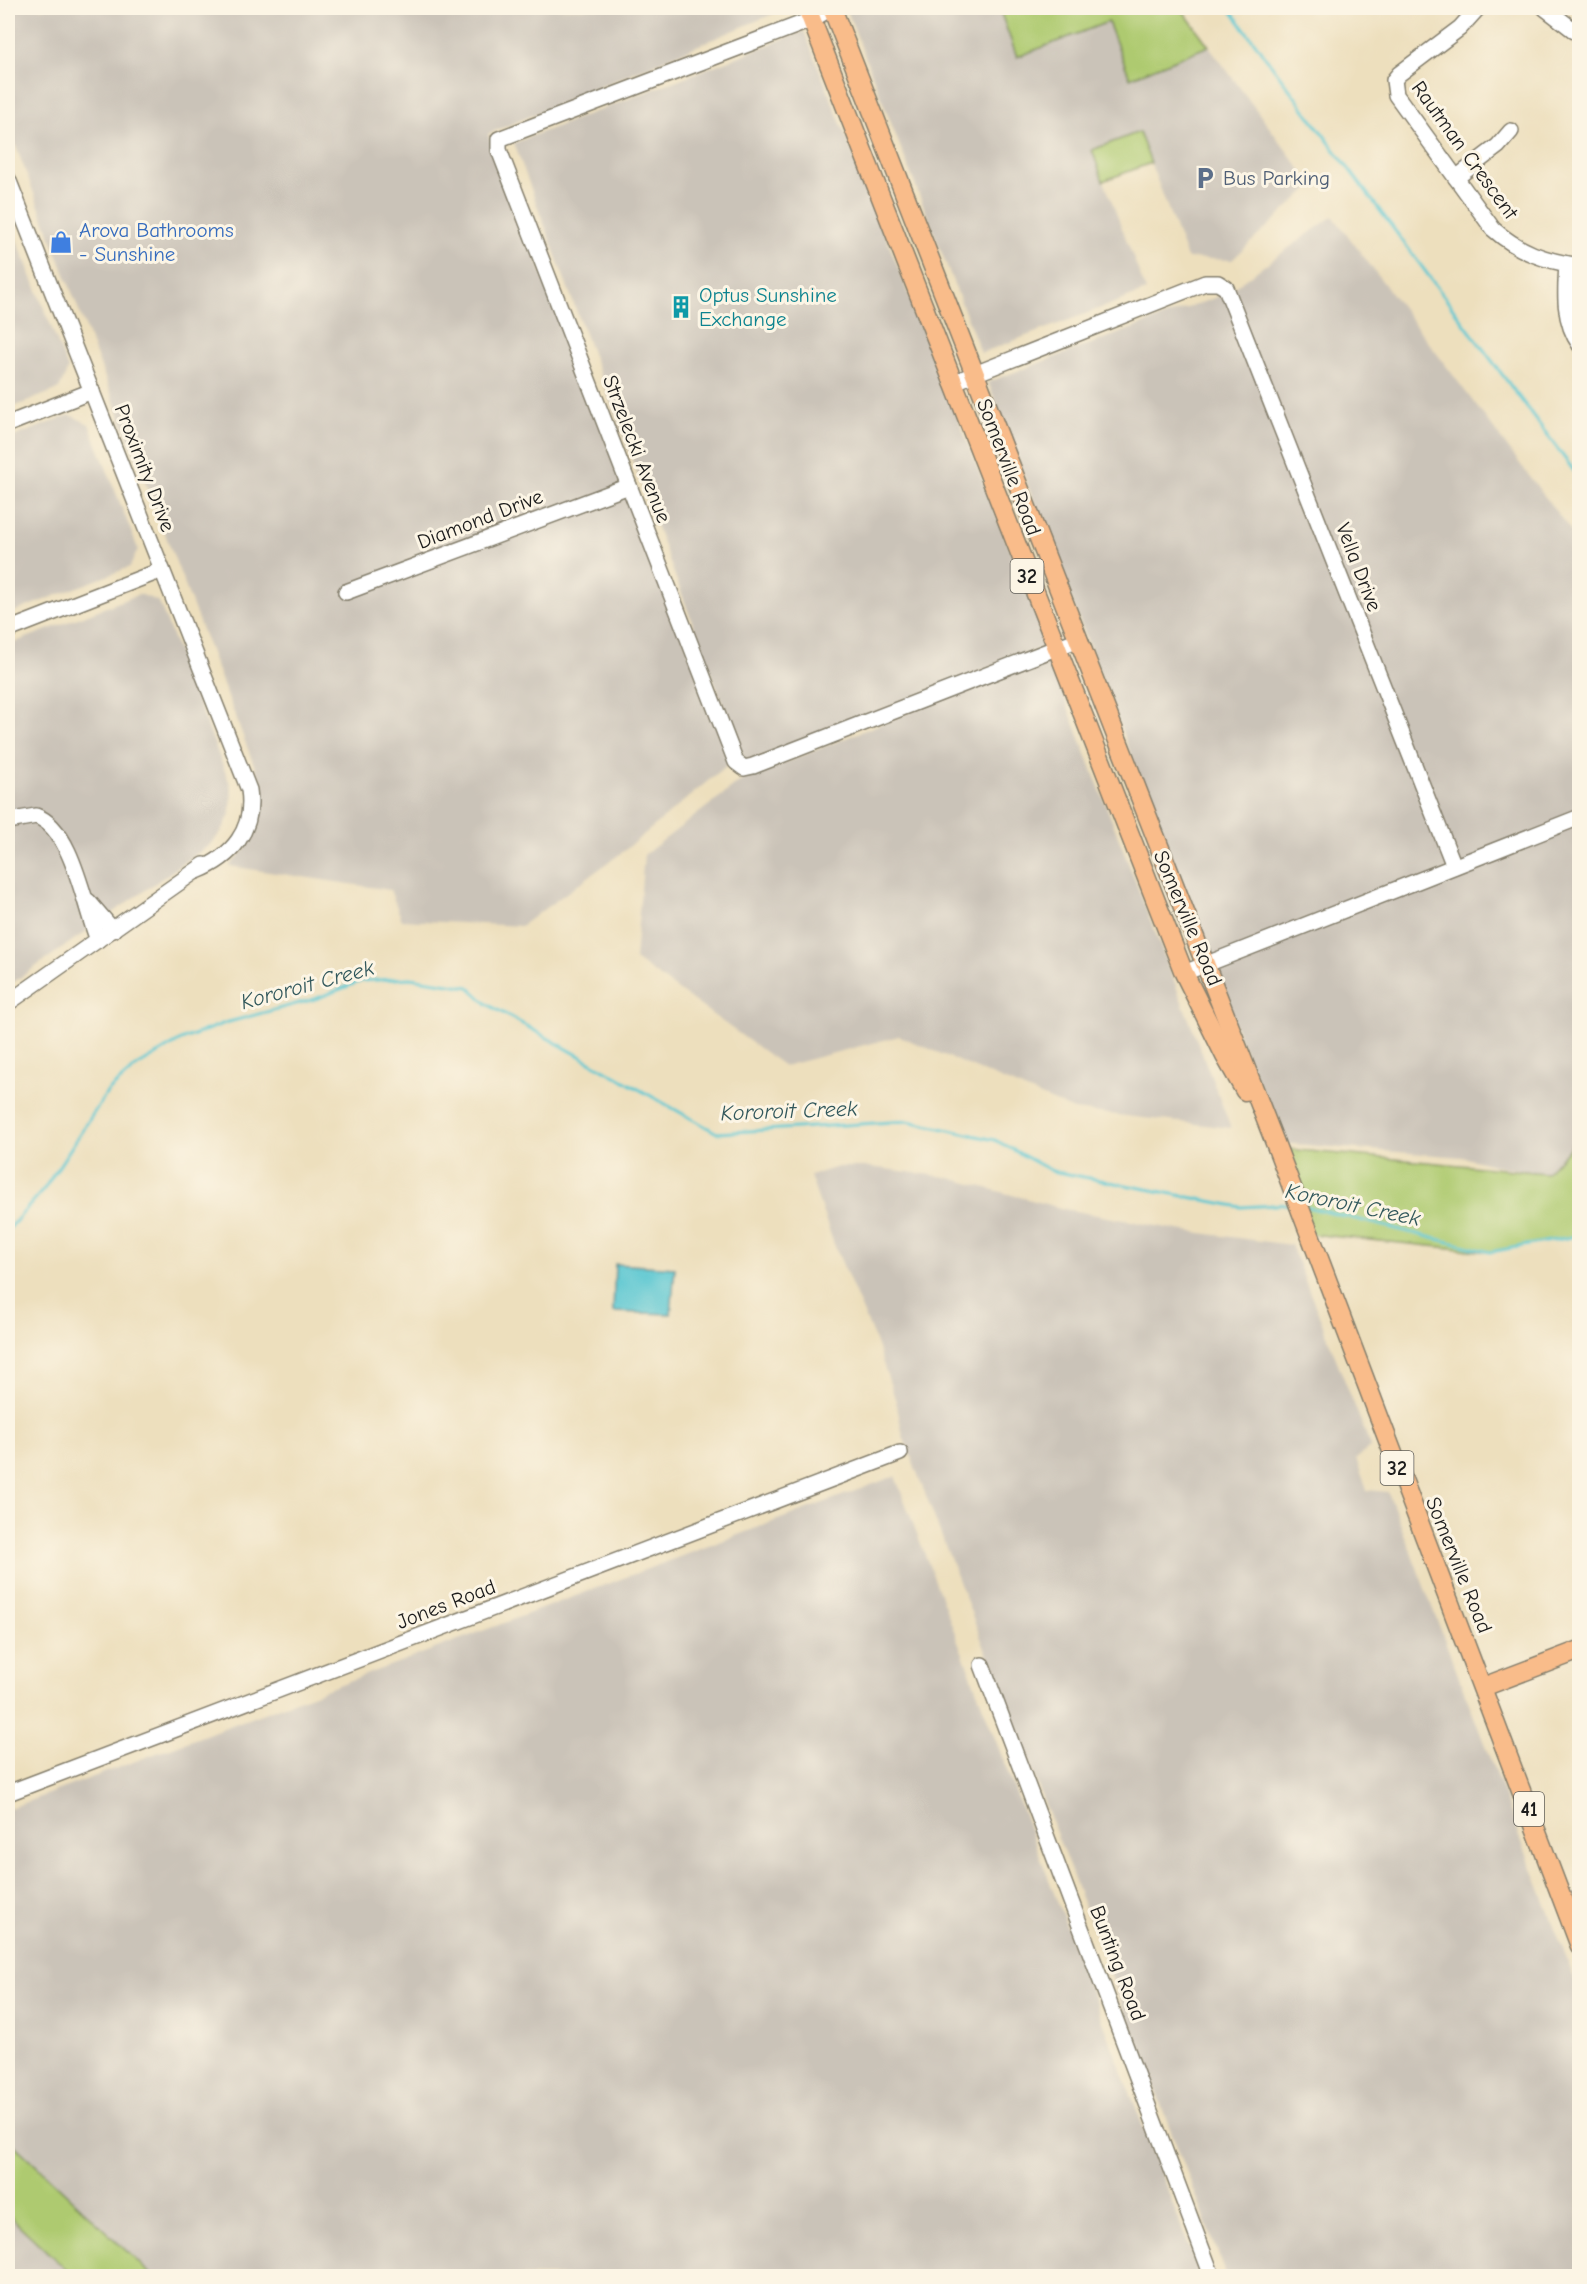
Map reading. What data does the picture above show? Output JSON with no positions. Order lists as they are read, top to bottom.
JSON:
{
  "streets": {
    "main road": ["Somerville Road", "32", "41"],
    "street": [
      "Rautman Crescent",
      "Strzelecki Avenue",
      "Proximity Drive",
      "Diamond Drive",
      "Vella Drive",
      "Jones Road",
      "Bunting Road"
    ]
  },
  "crossings": [
    ["Strzelecki Avenue", "Somerville Road"],
    ["Strzelecki Avenue", "Diamond Drive"],
    ["Somerville Road", "Vella Drive"]
  ],
  "water": ["Kororoit Creek"],
  "places": {
    "parking": ["Bus Parking"],
    "shop": ["Arova Bathrooms - Sunshine"],
    "building": ["Optus Sunshine Exchange"]
  }
}
